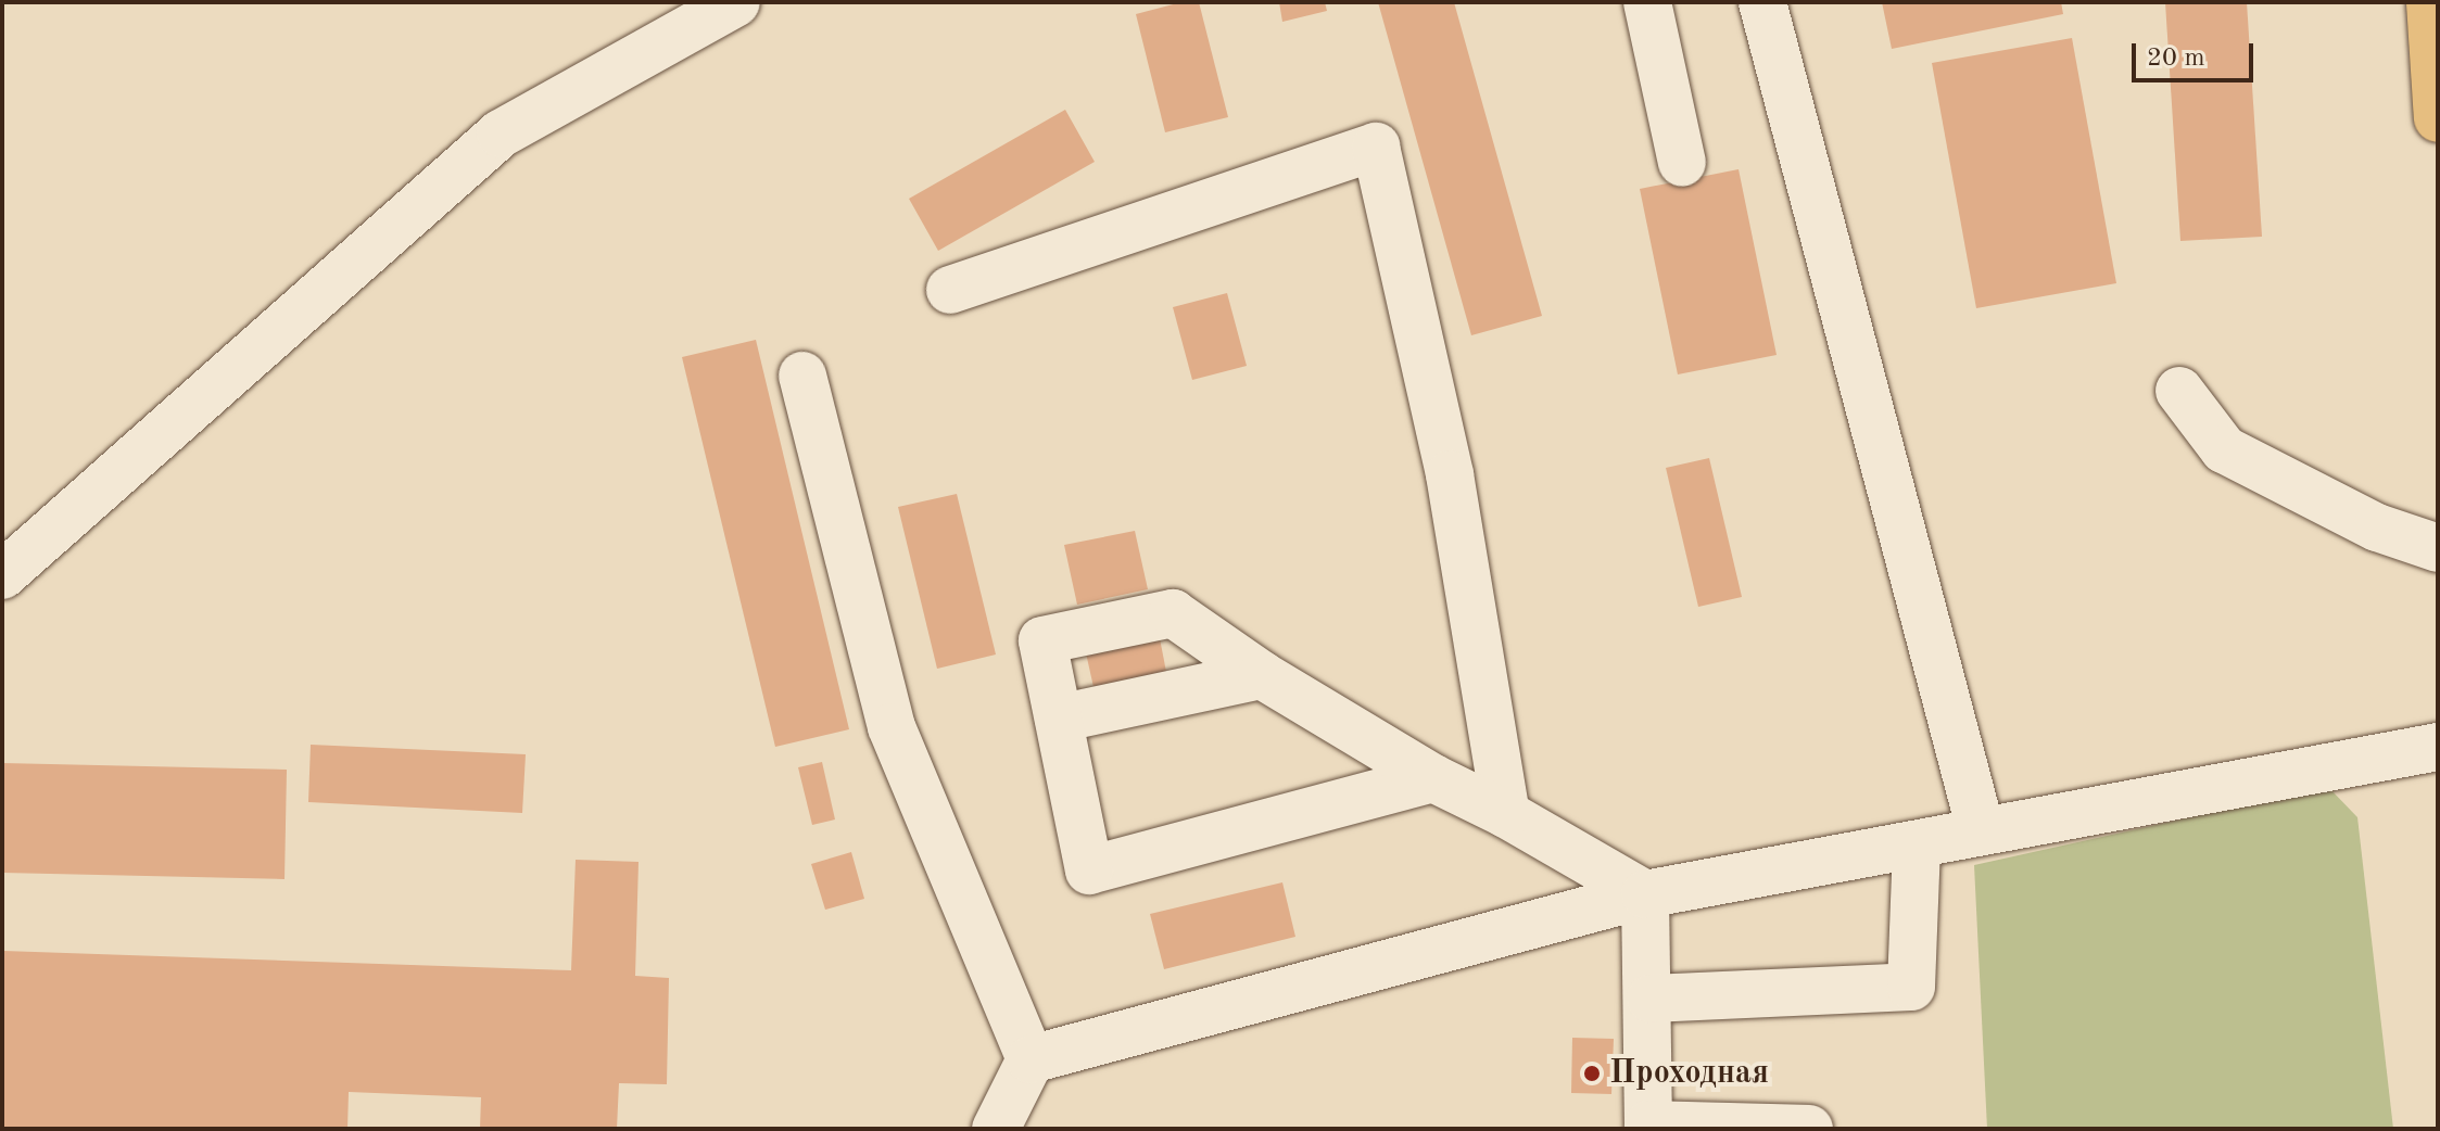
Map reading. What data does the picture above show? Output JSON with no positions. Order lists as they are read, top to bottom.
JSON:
{
  "places": ["Проходная"],
  "scale_bar": "20 m"
}
